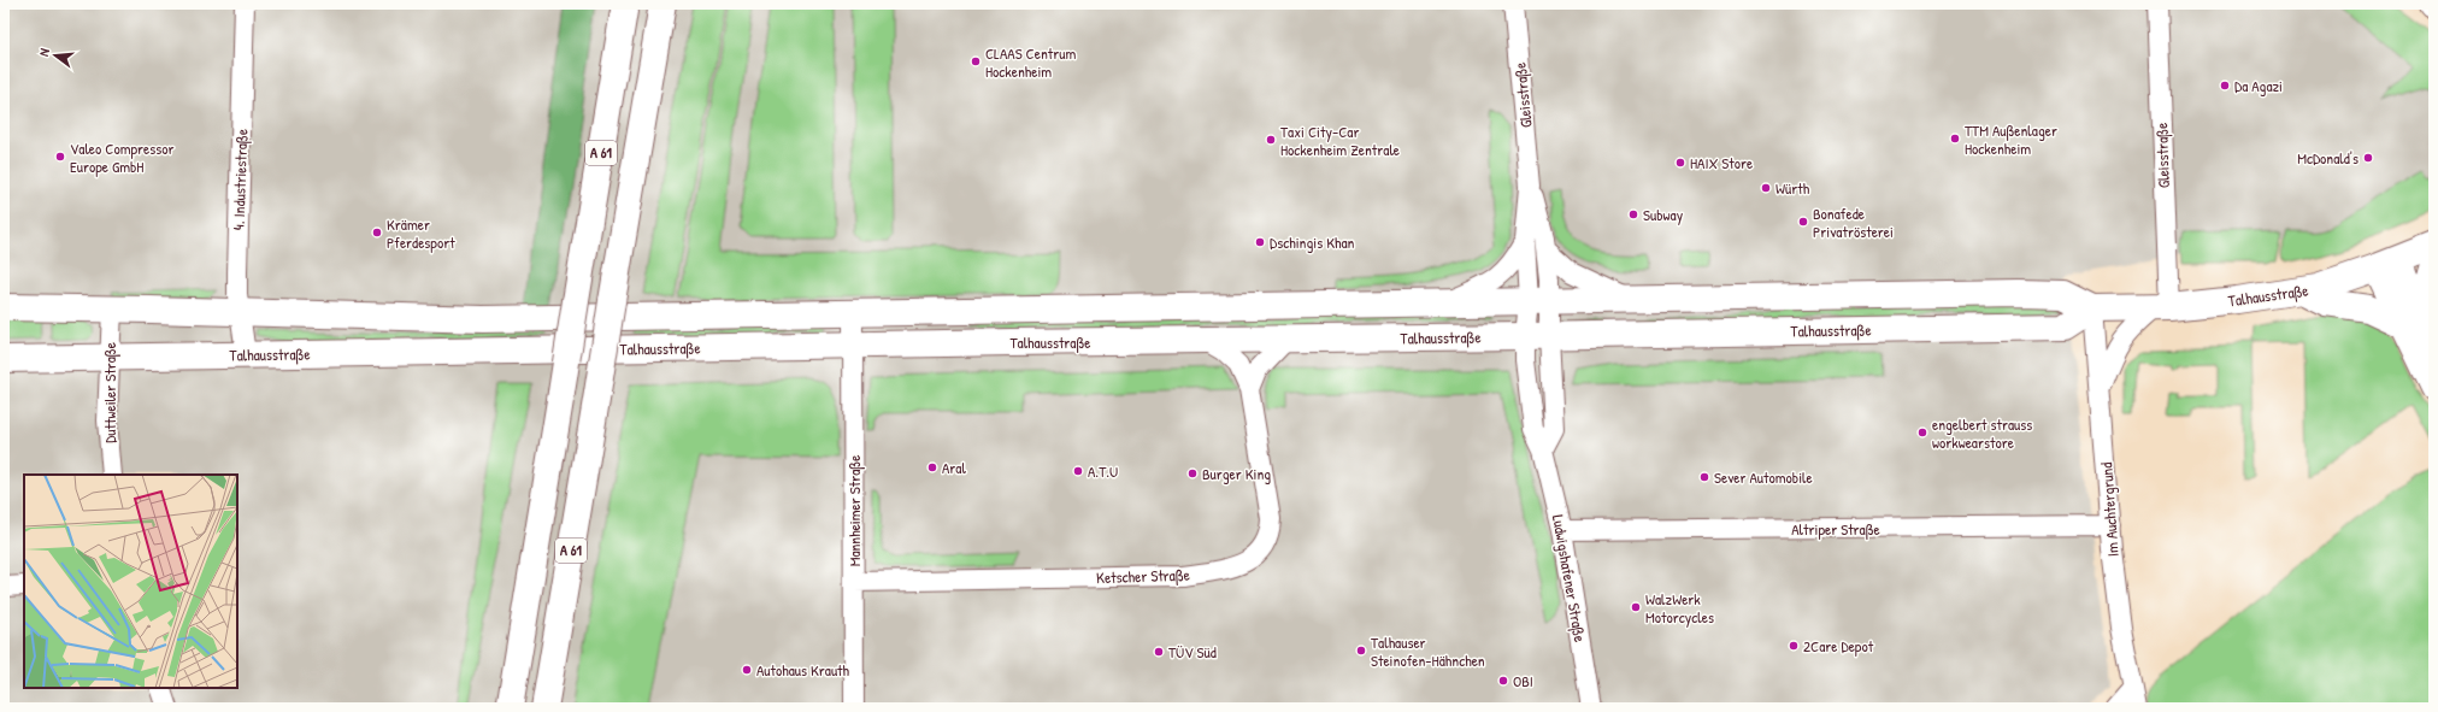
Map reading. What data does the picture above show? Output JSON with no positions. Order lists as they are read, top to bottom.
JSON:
{
  "streets": {
    "main road": ["A 61", "Talhausstraße"],
    "street": [
      "Gleisstraße",
      "4. Industriestraße",
      "Duttweiler Straße",
      "Im Auchtergrund",
      "Mannheimer Straße",
      "Altriper Straße",
      "Ketscher Straße",
      "Ludwigshafener Straße"
    ]
  },
  "crossings": [
    ["Gleisstraße", "Talhausstraße"],
    ["Gleisstraße", "Ludwigshafener Straße"],
    ["4. Industriestraße", "Talhausstraße"],
    ["Talhausstraße", "Duttweiler Straße"],
    ["Talhausstraße", "Im Auchtergrund"],
    ["Talhausstraße", "Mannheimer Straße"],
    ["Talhausstraße", "Ketscher Straße"],
    ["Talhausstraße", "Ludwigshafener Straße"],
    ["Im Auchtergrund", "Altriper Straße"],
    ["Mannheimer Straße", "Ketscher Straße"],
    ["Altriper Straße", "Ludwigshafener Straße"]
  ],
  "places": [
    "CLAAS Centrum Hockenheim",
    "Da Agazi",
    "TTM Außenlager Hockenheim",
    "Taxi City-Car Hockenheim Zentrale",
    "Valeo Compressor Europe GmbH",
    "McDonald's",
    "HAIX Store",
    "Würth",
    "Subway",
    "Bonafede Privatrösterei",
    "Krämer Pferdesport",
    "Dschingis Khan",
    "engelbert strauss workwearstore",
    "Aral",
    "A.T.U",
    "Burger King",
    "Sever Automobile",
    "WalzWerk Motorcycles",
    "2Care Depot",
    "Talhauser Steinofen-Hähnchen",
    "TÜV Süd",
    "Autohaus Krauth",
    "OBI"
  ],
  "north": "left"
}
